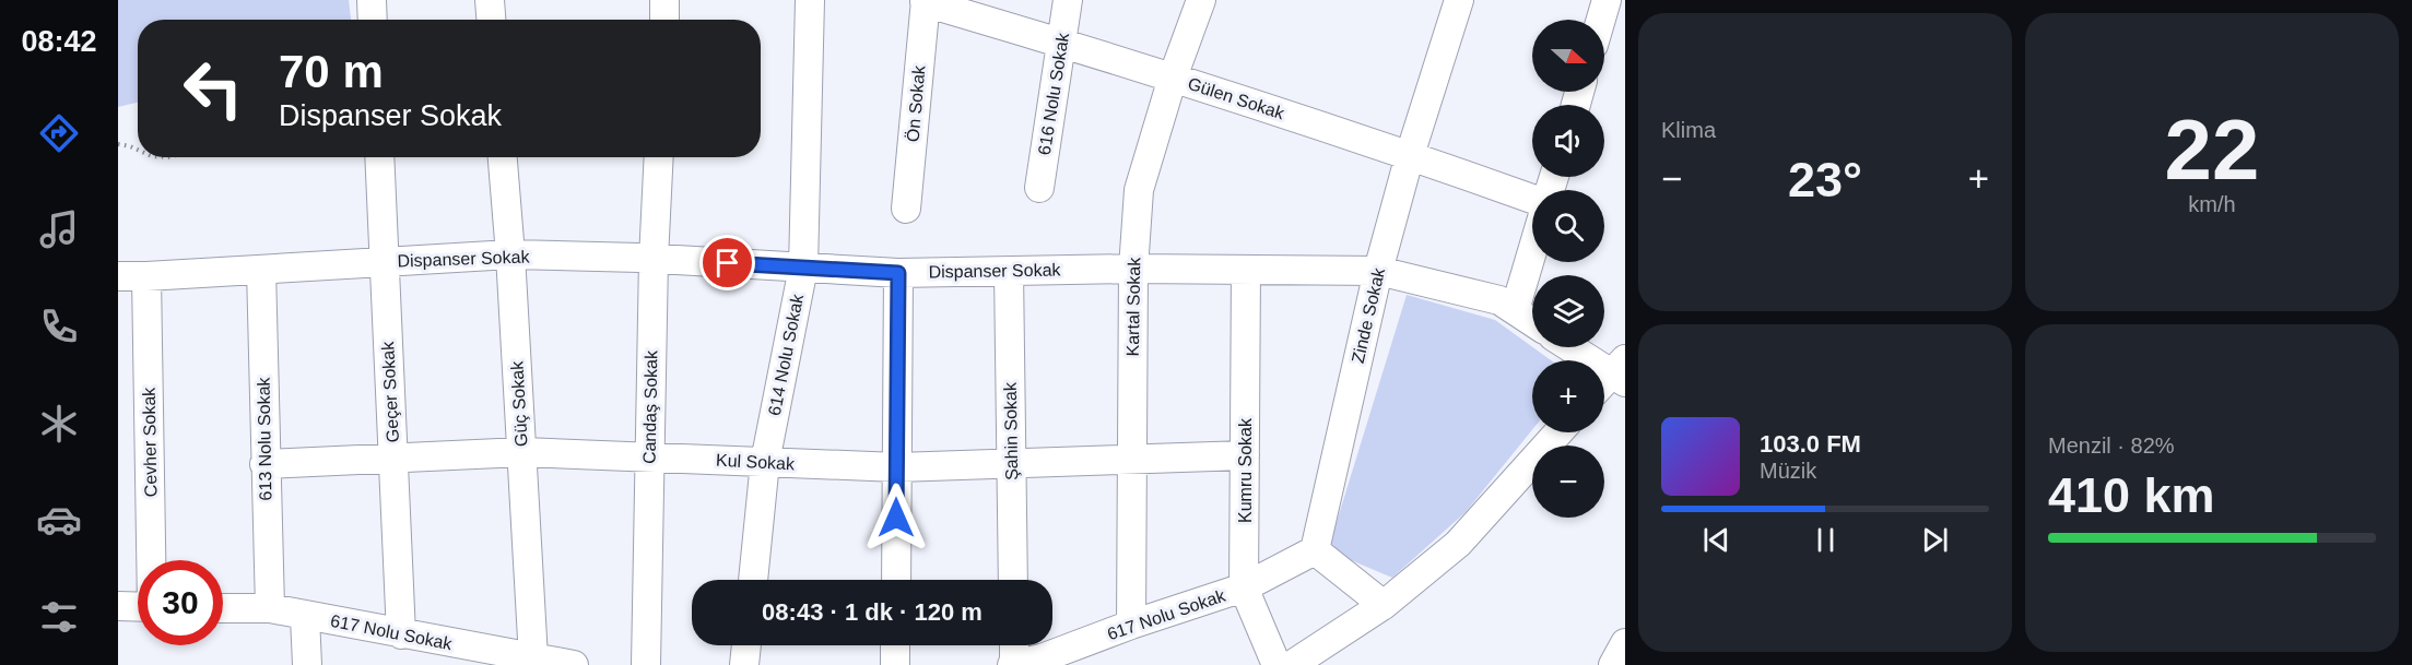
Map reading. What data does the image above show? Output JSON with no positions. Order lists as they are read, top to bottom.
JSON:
{
  "streets": {
    "street": [
      "616 Nolu Sokak",
      "Gülen Sokak",
      "Ön Sokak",
      "Dispanser Sokak",
      "Kartal Sokak",
      "Zinde Sokak",
      "614 Nolu Sokak",
      "Geçer Sokak",
      "Güç Sokak",
      "Candaş Sokak",
      "Şahin Sokak",
      "613 Nolu Sokak",
      "Cevher Sokak",
      "Kul Sokak",
      "Kumru Sokak",
      "617 Nolu Sokak"
    ]
  },
  "crossings": [
    ["616 Nolu Sokak", "Gülen Sokak"],
    ["Gülen Sokak", "Ön Sokak"],
    ["Gülen Sokak", "Kartal Sokak"],
    ["Gülen Sokak", "Zinde Sokak"],
    ["Dispanser Sokak", "Kartal Sokak"],
    ["Dispanser Sokak", "Zinde Sokak"],
    ["Dispanser Sokak", "614 Nolu Sokak"],
    ["Dispanser Sokak", "Geçer Sokak"],
    ["Dispanser Sokak", "Güç Sokak"],
    ["Dispanser Sokak", "Candaş Sokak"],
    ["Dispanser Sokak", "Şahin Sokak"],
    ["Dispanser Sokak", "613 Nolu Sokak"],
    ["Dispanser Sokak", "Cevher Sokak"],
    ["Dispanser Sokak", "Kumru Sokak"],
    ["Kartal Sokak", "Kul Sokak"],
    ["Kartal Sokak", "617 Nolu Sokak"],
    ["Zinde Sokak", "617 Nolu Sokak"],
    ["614 Nolu Sokak", "Kul Sokak"],
    ["Geçer Sokak", "Kul Sokak"],
    ["Geçer Sokak", "617 Nolu Sokak"],
    ["Güç Sokak", "Kul Sokak"],
    ["Güç Sokak", "617 Nolu Sokak"],
    ["Candaş Sokak", "Kul Sokak"],
    ["Şahin Sokak", "Kul Sokak"],
    ["613 Nolu Sokak", "Kul Sokak"],
    ["613 Nolu Sokak", "617 Nolu Sokak"],
    ["Kul Sokak", "Kumru Sokak"],
    ["Kumru Sokak", "617 Nolu Sokak"]
  ],
  "north": "right",
  "page": {
    "tabs": "08:42",
    "tile": [
      "Klima",
      ["22", "km/h"],
      ["Menzil · 82%", "410 km"]
    ],
    "map_buttons": ["+", "−"],
    "turn": ["70 m", "Dispanser Sokak"],
    "heat": ["−", "23°", "+"],
    "song": ["103.0 FM", "Müzik"],
    "limit": "30",
    "trip": "08:43 · 1 dk · 120 m"
  }
}
